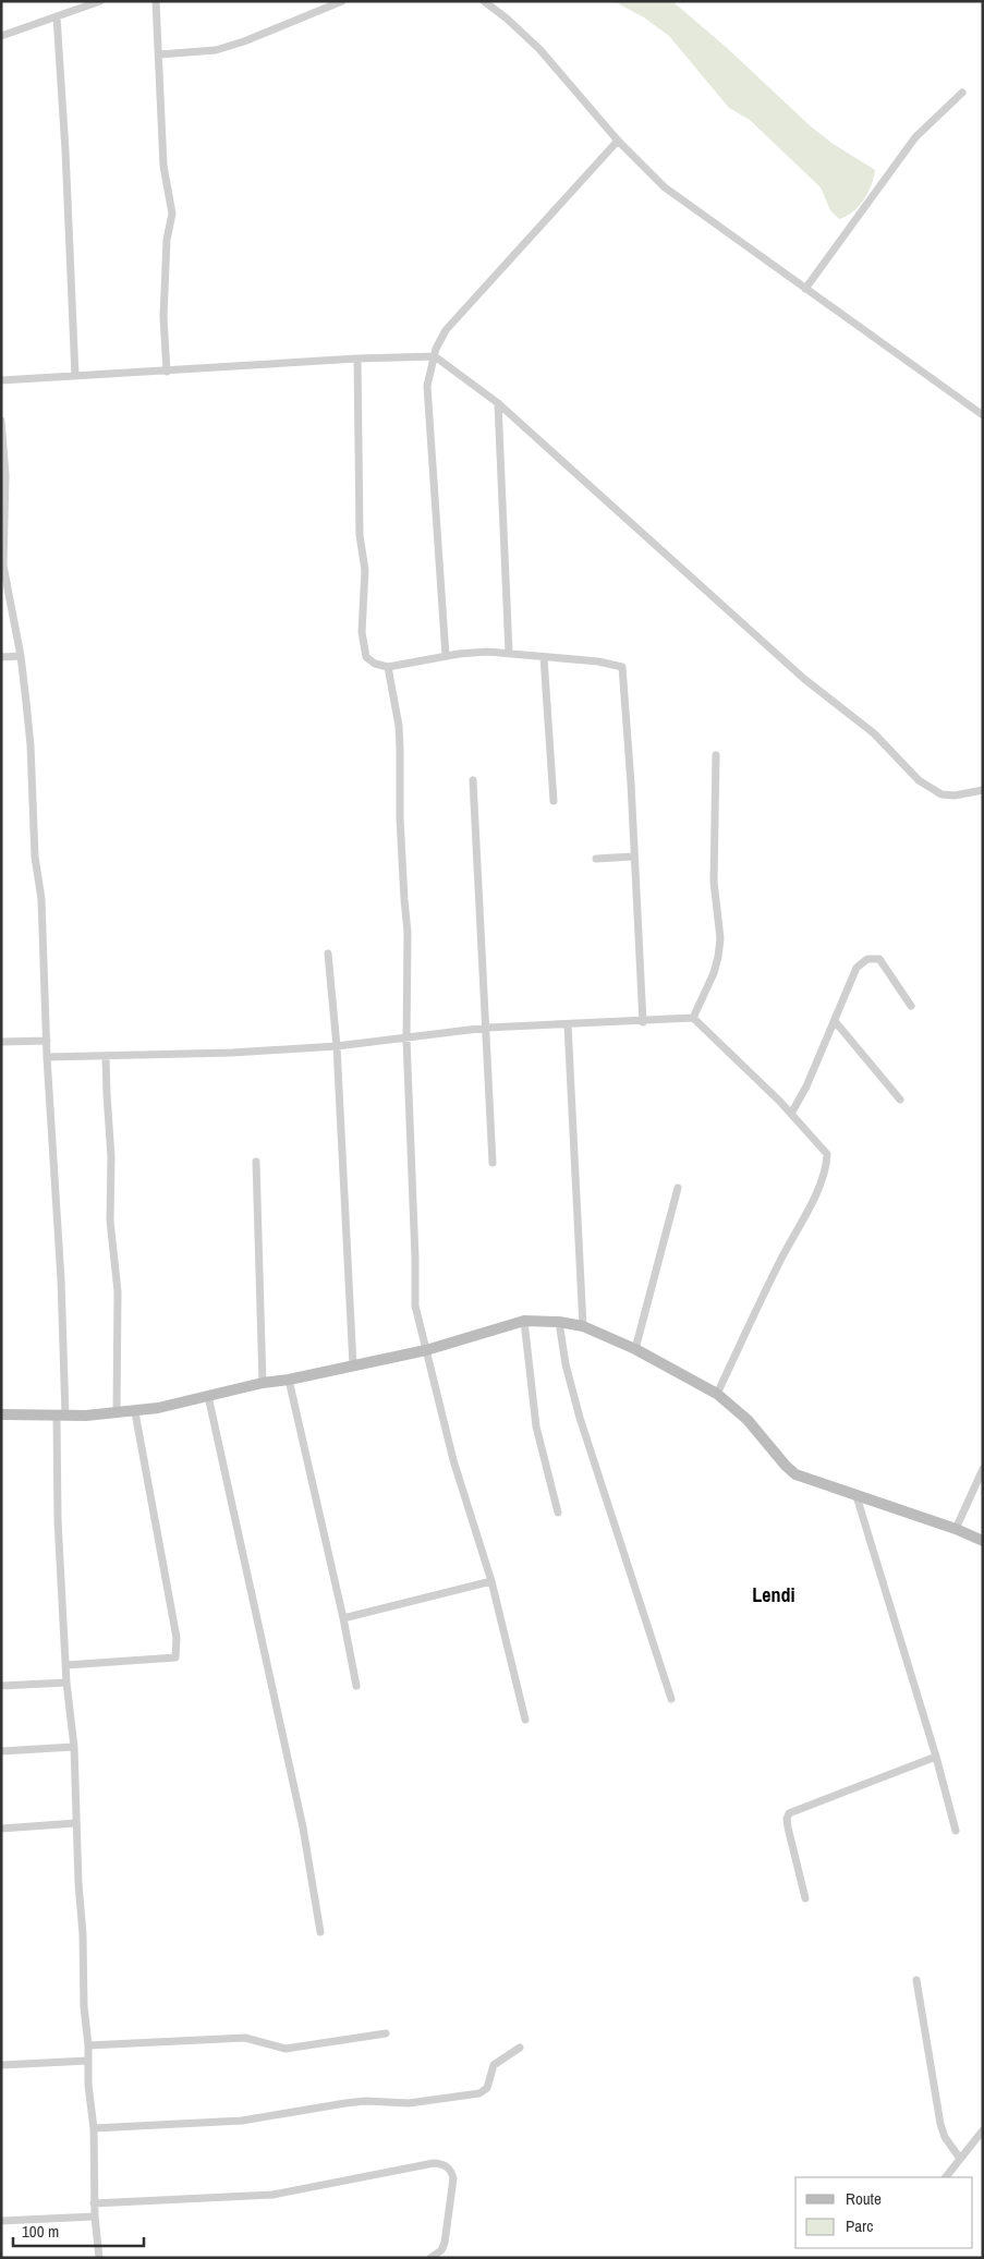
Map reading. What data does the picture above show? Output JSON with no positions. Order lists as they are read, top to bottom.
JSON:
{
  "districts": ["Lendi"],
  "legend": ["Route", "Parc"],
  "scale_bar": "100 m"
}
